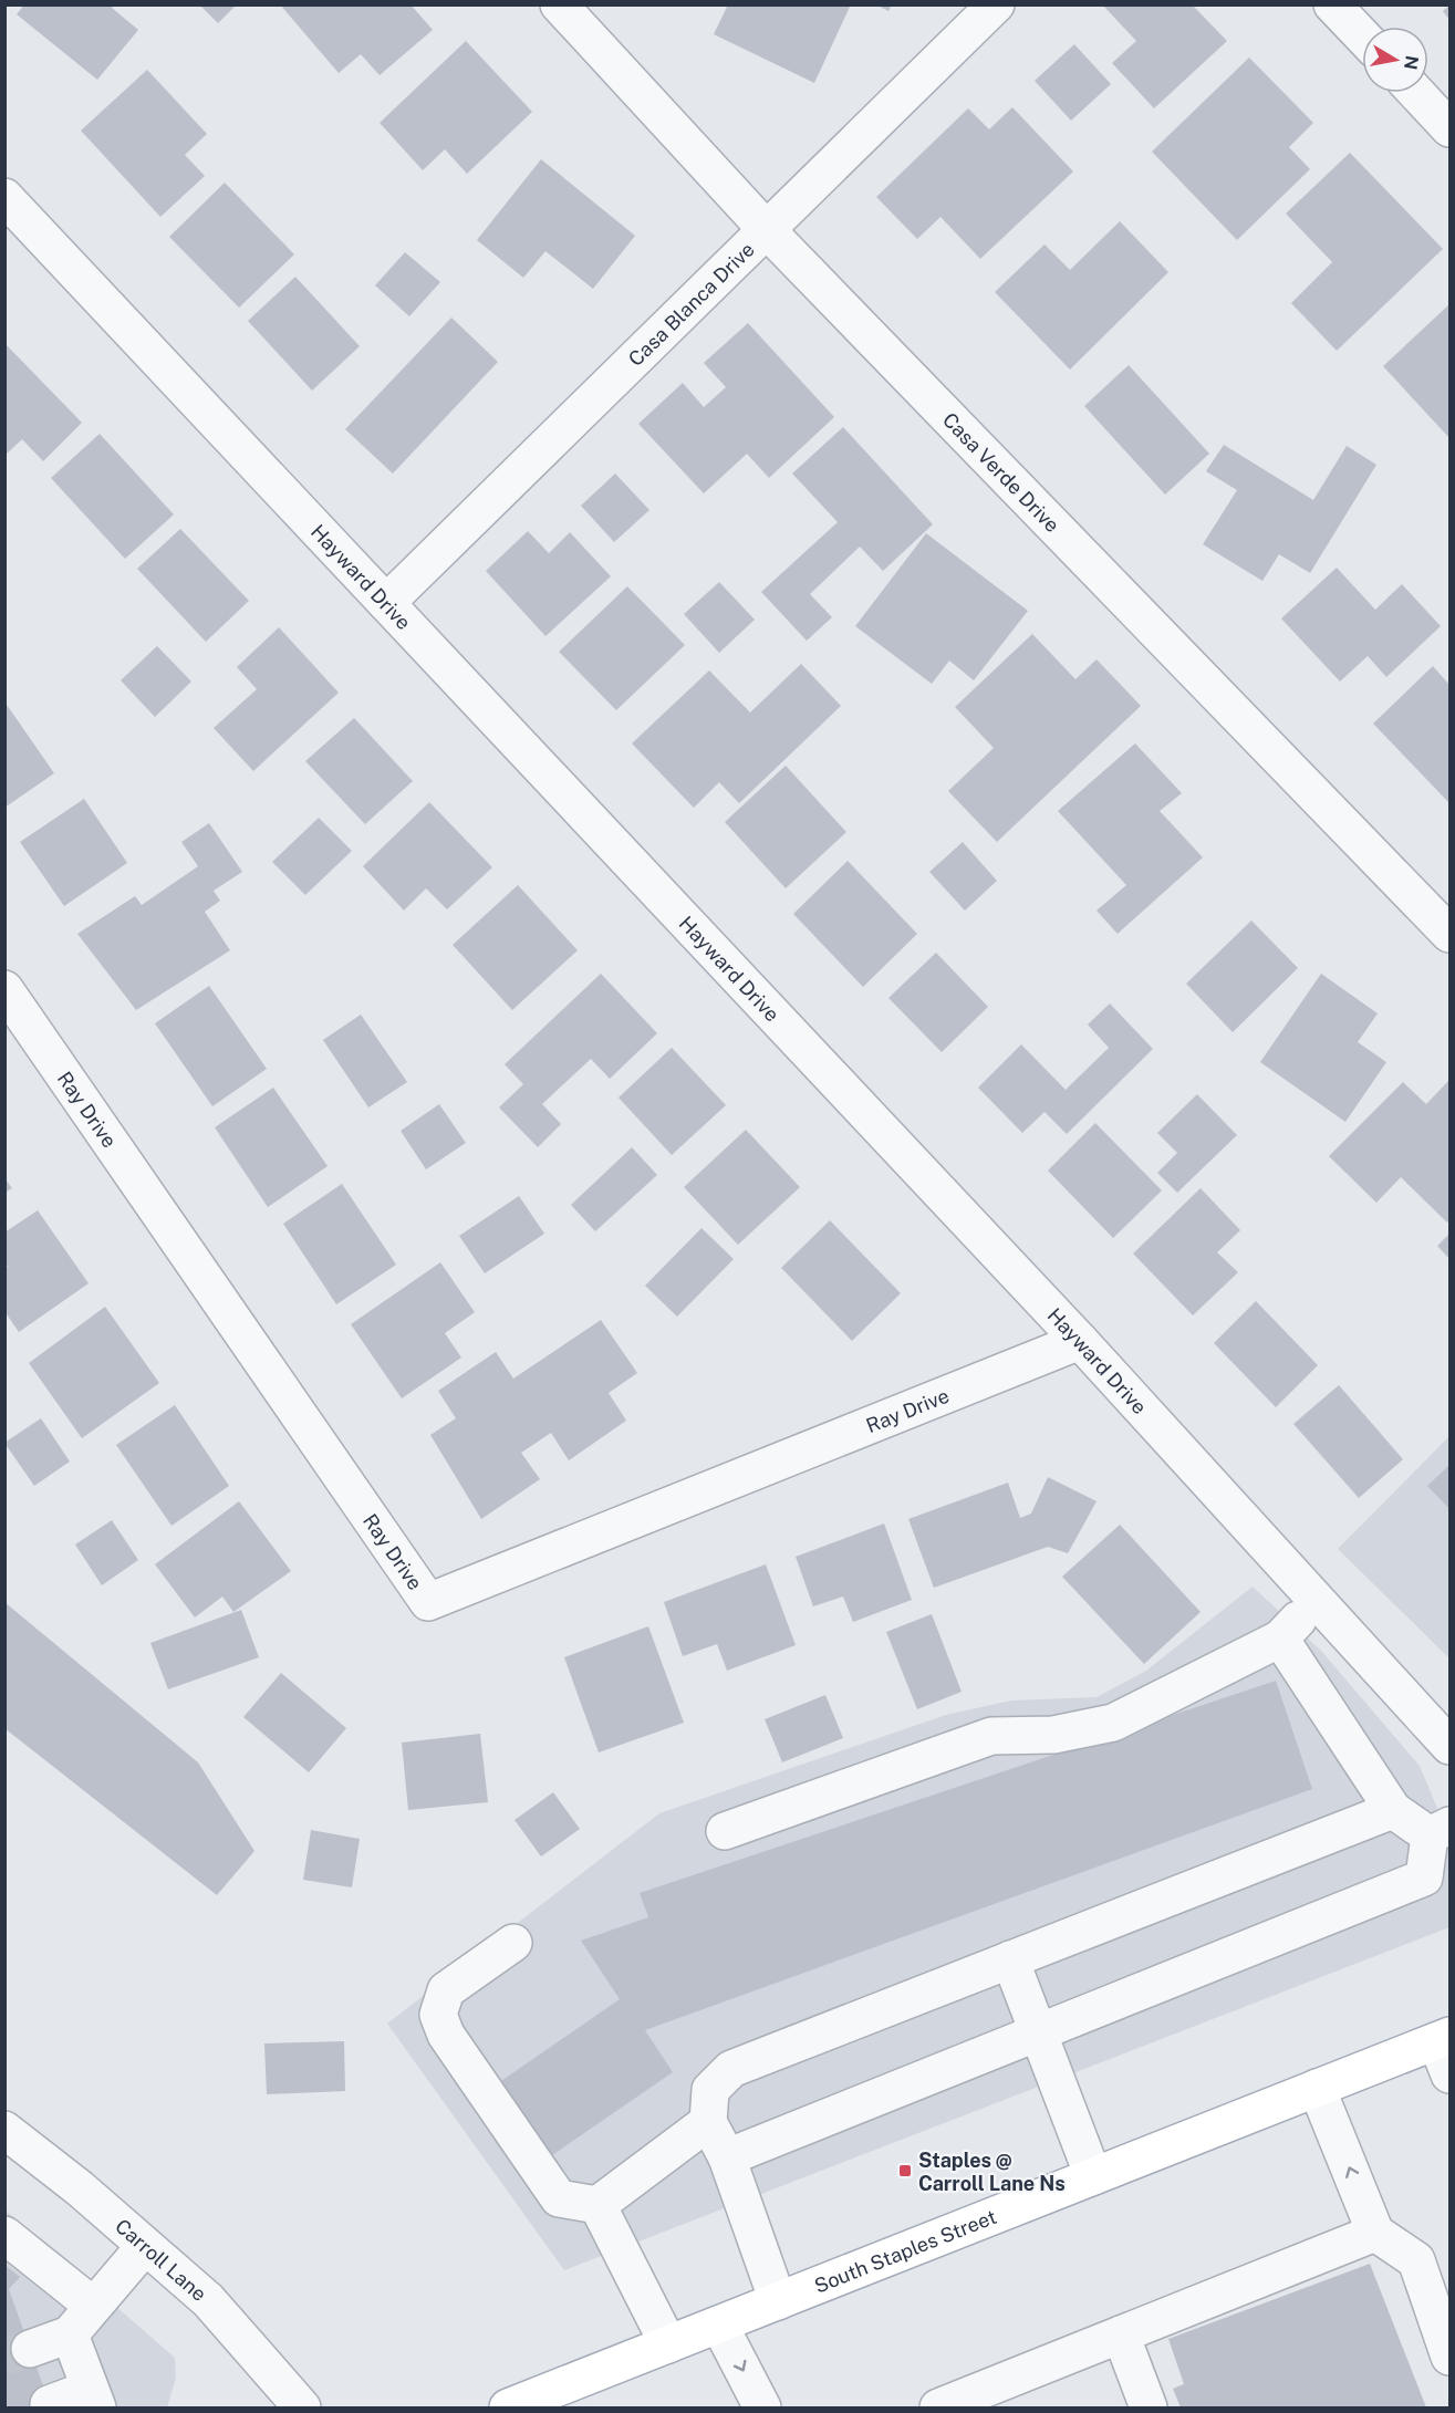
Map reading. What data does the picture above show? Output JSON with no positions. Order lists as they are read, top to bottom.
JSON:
{
  "streets": {
    "main road": ["South Staples Street"],
    "street": [
      "Casa Blanca Drive",
      "Casa Verde Drive",
      "Hayward Drive",
      "Ray Drive",
      "Carroll Lane"
    ]
  },
  "crossings": [
    ["Casa Blanca Drive", "Casa Verde Drive"],
    ["Casa Blanca Drive", "Hayward Drive"],
    ["Hayward Drive", "Ray Drive"]
  ],
  "places": {
    "transit": ["Staples @ Carroll Lane Ns"]
  },
  "north": "right"
}
